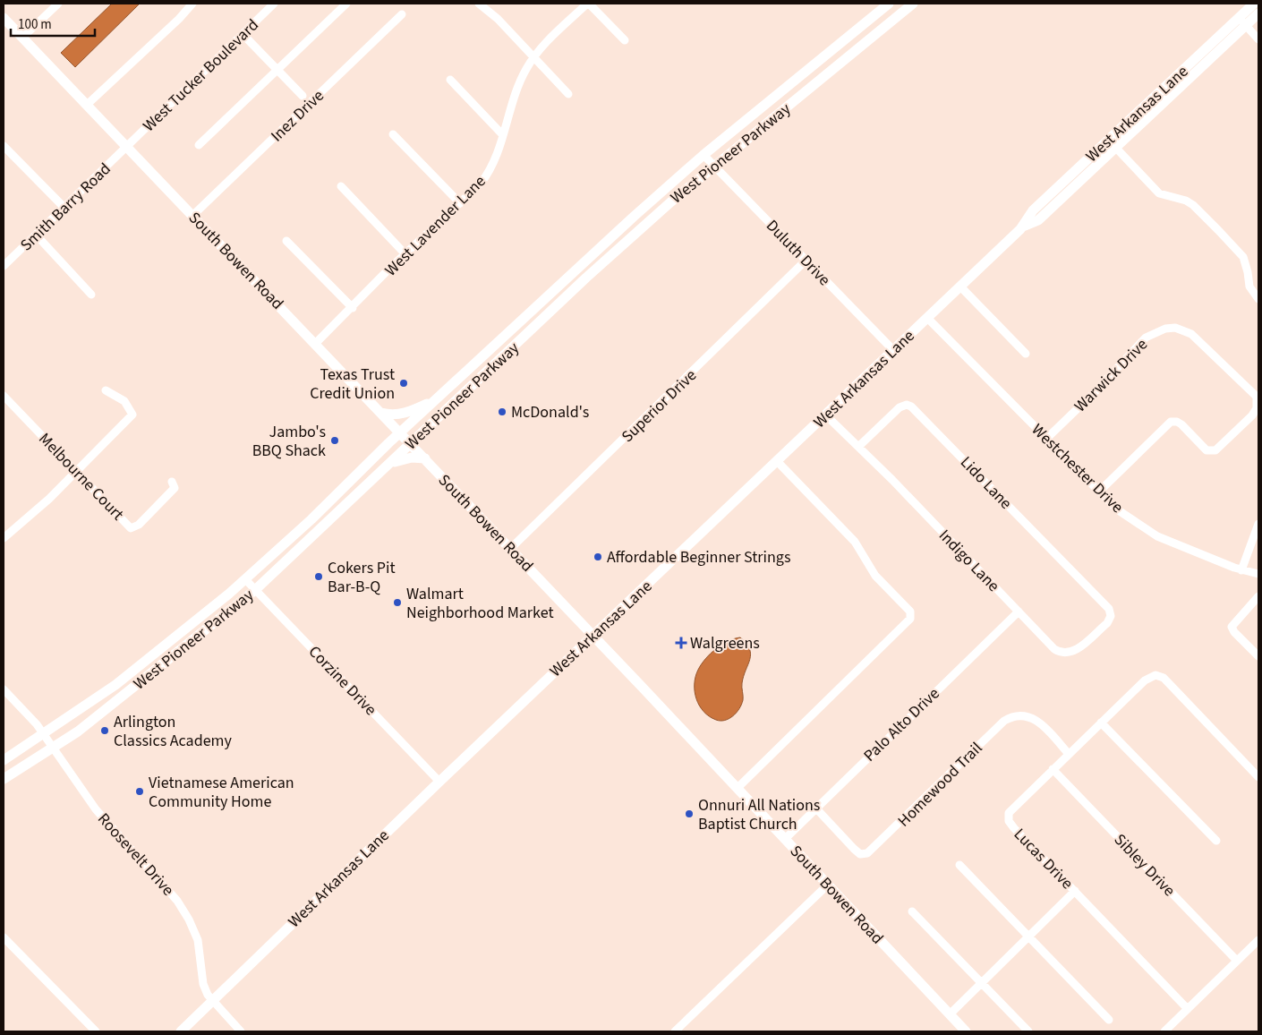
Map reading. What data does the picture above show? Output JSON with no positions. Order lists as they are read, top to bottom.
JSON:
{
  "streets": {
    "main road": ["West Arkansas Lane", "West Pioneer Parkway", "South Bowen Road"],
    "street": [
      "West Tucker Boulevard",
      "Inez Drive",
      "Smith Barry Road",
      "West Lavender Lane",
      "Duluth Drive",
      "Warwick Drive",
      "Superior Drive",
      "Westchester Drive",
      "Melbourne Court",
      "Lido Lane",
      "Indigo Lane",
      "Corzine Drive",
      "Palo Alto Drive",
      "Homewood Trail",
      "Roosevelt Drive",
      "Lucas Drive",
      "Sibley Drive"
    ]
  },
  "crossings": [
    ["West Tucker Boulevard", "Smith Barry Road"],
    ["West Tucker Boulevard", "South Bowen Road"],
    ["West Arkansas Lane", "Duluth Drive"],
    ["West Arkansas Lane", "South Bowen Road"],
    ["West Arkansas Lane", "Westchester Drive"],
    ["West Arkansas Lane", "Indigo Lane"],
    ["West Arkansas Lane", "Corzine Drive"],
    ["West Arkansas Lane", "Roosevelt Drive"],
    ["Inez Drive", "South Bowen Road"],
    ["West Pioneer Parkway", "Duluth Drive"],
    ["West Pioneer Parkway", "South Bowen Road"],
    ["West Pioneer Parkway", "Corzine Drive"],
    ["West Pioneer Parkway", "Roosevelt Drive"],
    ["Smith Barry Road", "South Bowen Road"],
    ["West Lavender Lane", "South Bowen Road"],
    ["Duluth Drive", "Superior Drive"],
    ["South Bowen Road", "Superior Drive"],
    ["South Bowen Road", "Palo Alto Drive"],
    ["Warwick Drive", "Westchester Drive"],
    ["Lido Lane", "Indigo Lane"],
    ["Indigo Lane", "Palo Alto Drive"],
    ["Palo Alto Drive", "Homewood Trail"],
    ["Homewood Trail", "Lucas Drive"],
    ["Lucas Drive", "Sibley Drive"]
  ],
  "places": {
    "other": [
      "Texas Trust Credit Union",
      "McDonald's",
      "Jambo's BBQ Shack",
      "Affordable Beginner Strings",
      "Cokers Pit Bar-B-Q",
      "Walmart Neighborhood Market",
      "Arlington Classics Academy",
      "Vietnamese American Community Home",
      "Onnuri All Nations Baptist Church"
    ],
    "health": ["Walgreens"]
  },
  "scale_bar": "100 m"
}
